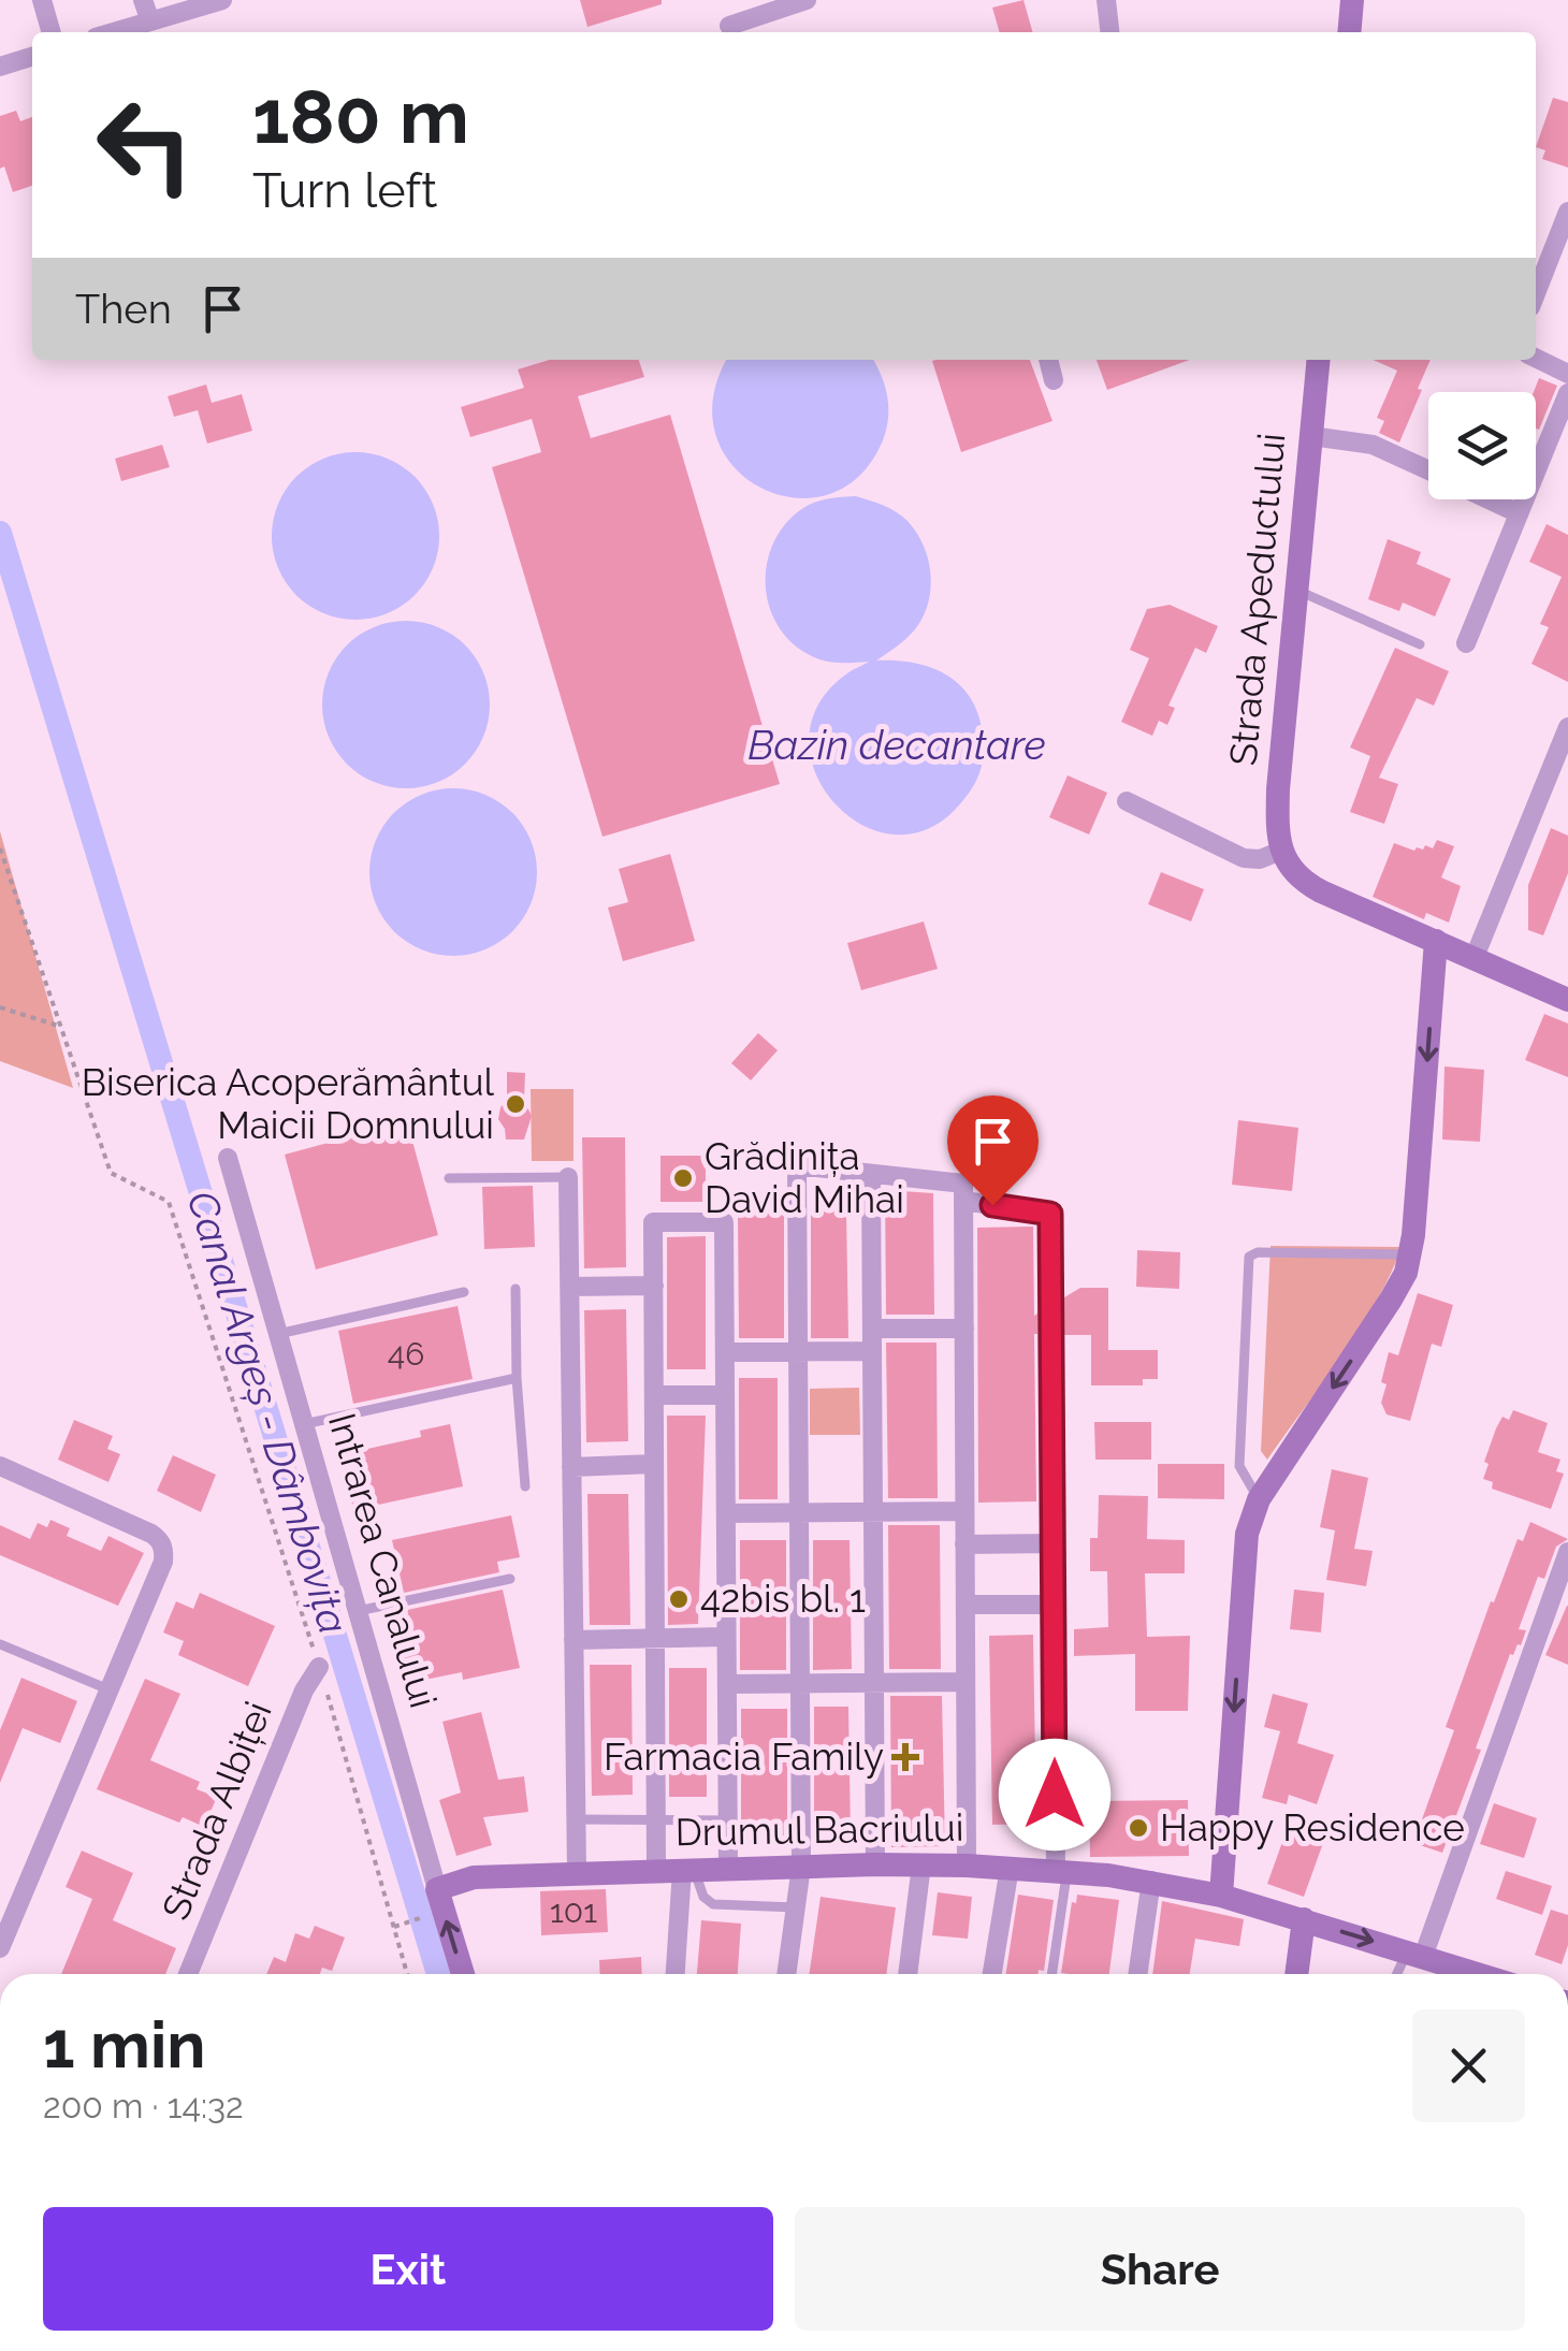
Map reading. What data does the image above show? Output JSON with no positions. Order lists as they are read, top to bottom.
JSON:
{
  "streets": {
    "street": [
      "Strada Apeductului",
      "Intrarea Canalului",
      "Strada Albiței",
      "Drumul Bacriului"
    ]
  },
  "crossings": [
    ["Intrarea Canalului", "Drumul Bacriului"]
  ],
  "water": ["Bazin decantare", "Canal Argeș - Dâmbovița"],
  "places": {
    "other": [
      "Biserica Acoperământul Maicii Domnului",
      "Grădinița David Mihai",
      "42bis bl. 1",
      "Happy Residence"
    ],
    "health": ["Farmacia Family"]
  },
  "house_numbers": ["46", "101"],
  "page": {
    "turn": ["180 m", "Turn left"],
    "then": "Then",
    "heading": ["1 min", "200 m · 14:32"],
    "buttons": ["Exit", "Share"]
  }
}
